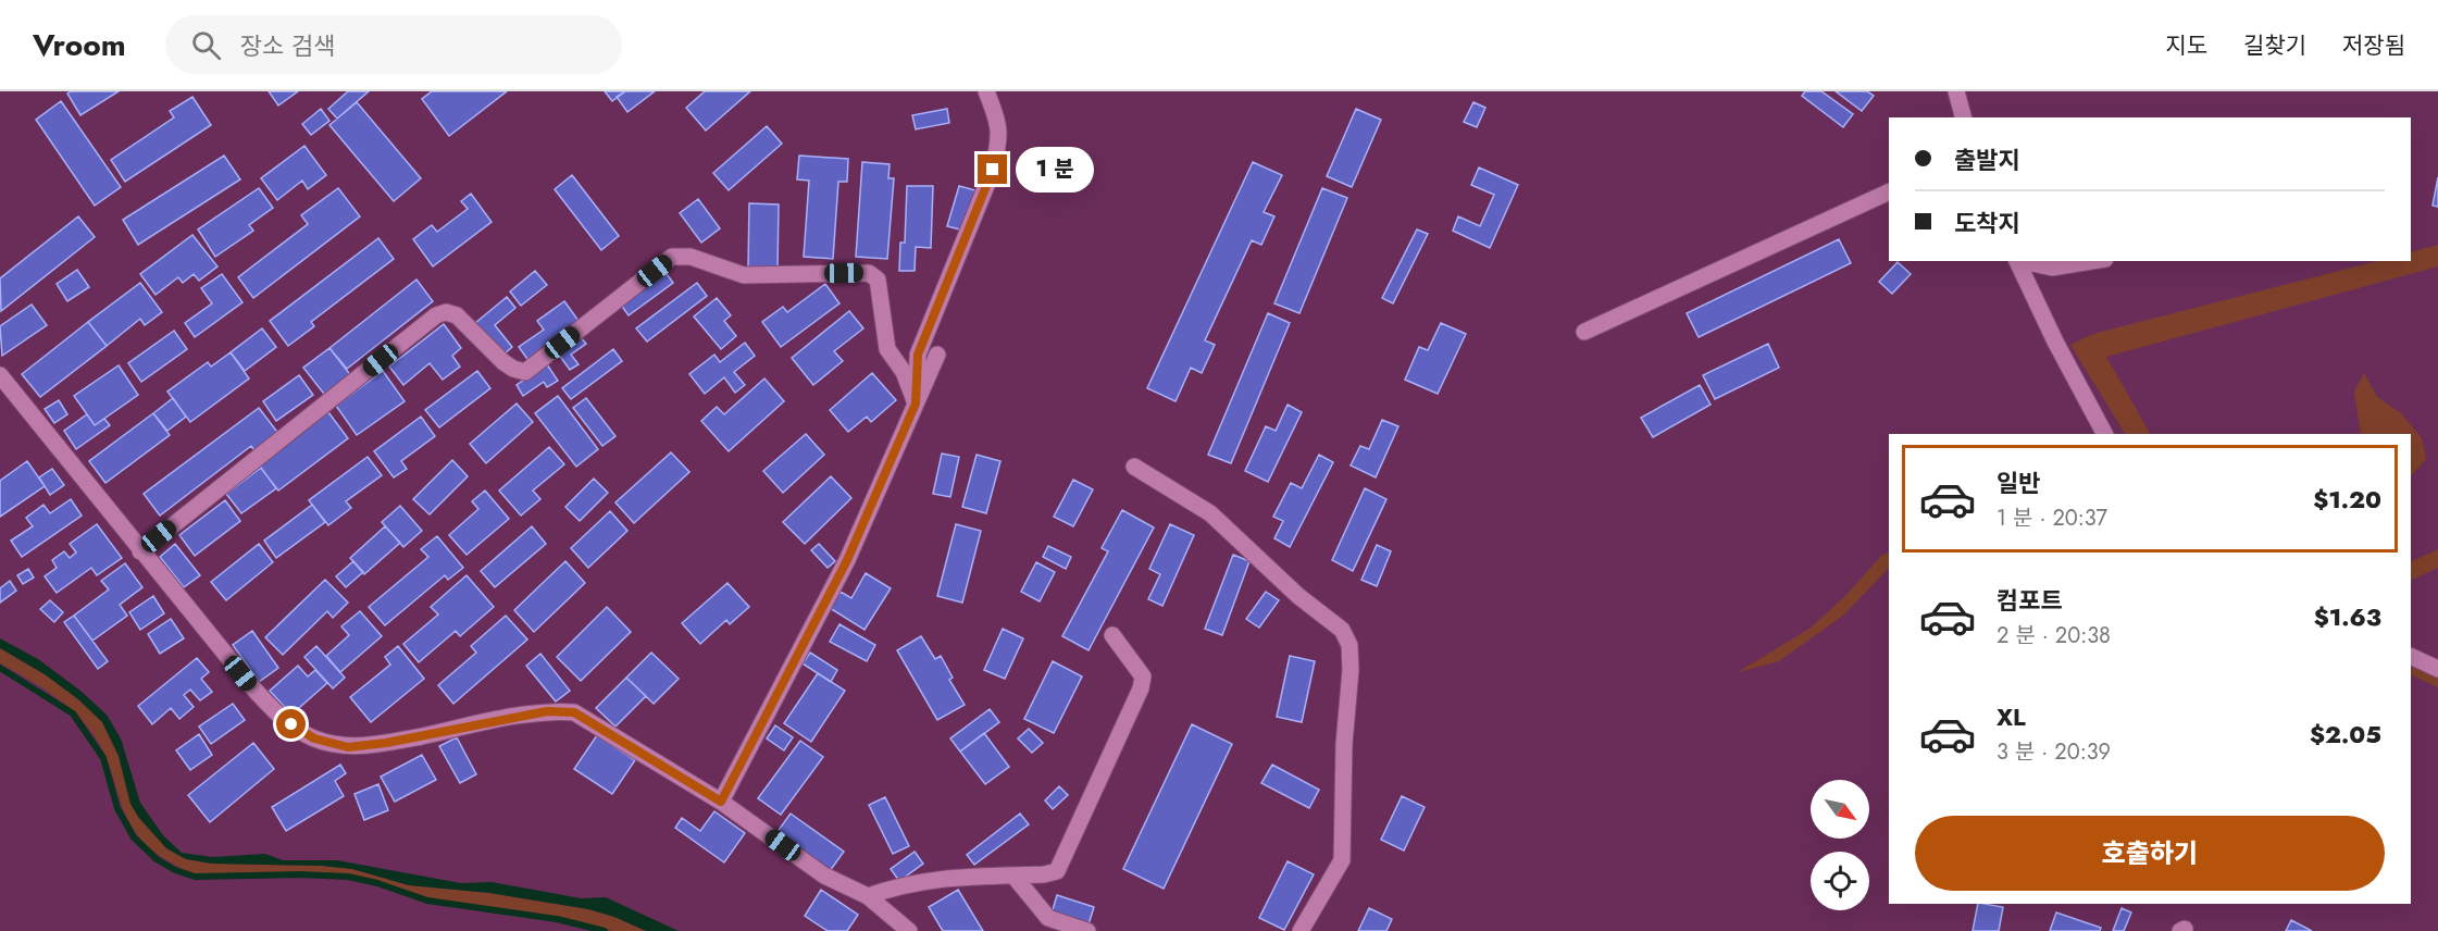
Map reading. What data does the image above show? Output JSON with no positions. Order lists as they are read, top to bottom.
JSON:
{
  "north": "bottom right",
  "page": {
    "header": "Vroom",
    "search": "장소 검색",
    "nav": ["지도", "길찾기", "저장됨"],
    "banner": ["출발지", "도착지"],
    "bubble": "1 분",
    "list": [
      {
        "name": "일반",
        "note": "1 분 · 20:37",
        "value": "$1.20"
      },
      {
        "name": "컴포트",
        "note": "2 분 · 20:38",
        "value": "$1.63"
      },
      {
        "name": "XL",
        "note": "3 분 · 20:39",
        "value": "$2.05"
      }
    ],
    "buttons": "호출하기"
  }
}
